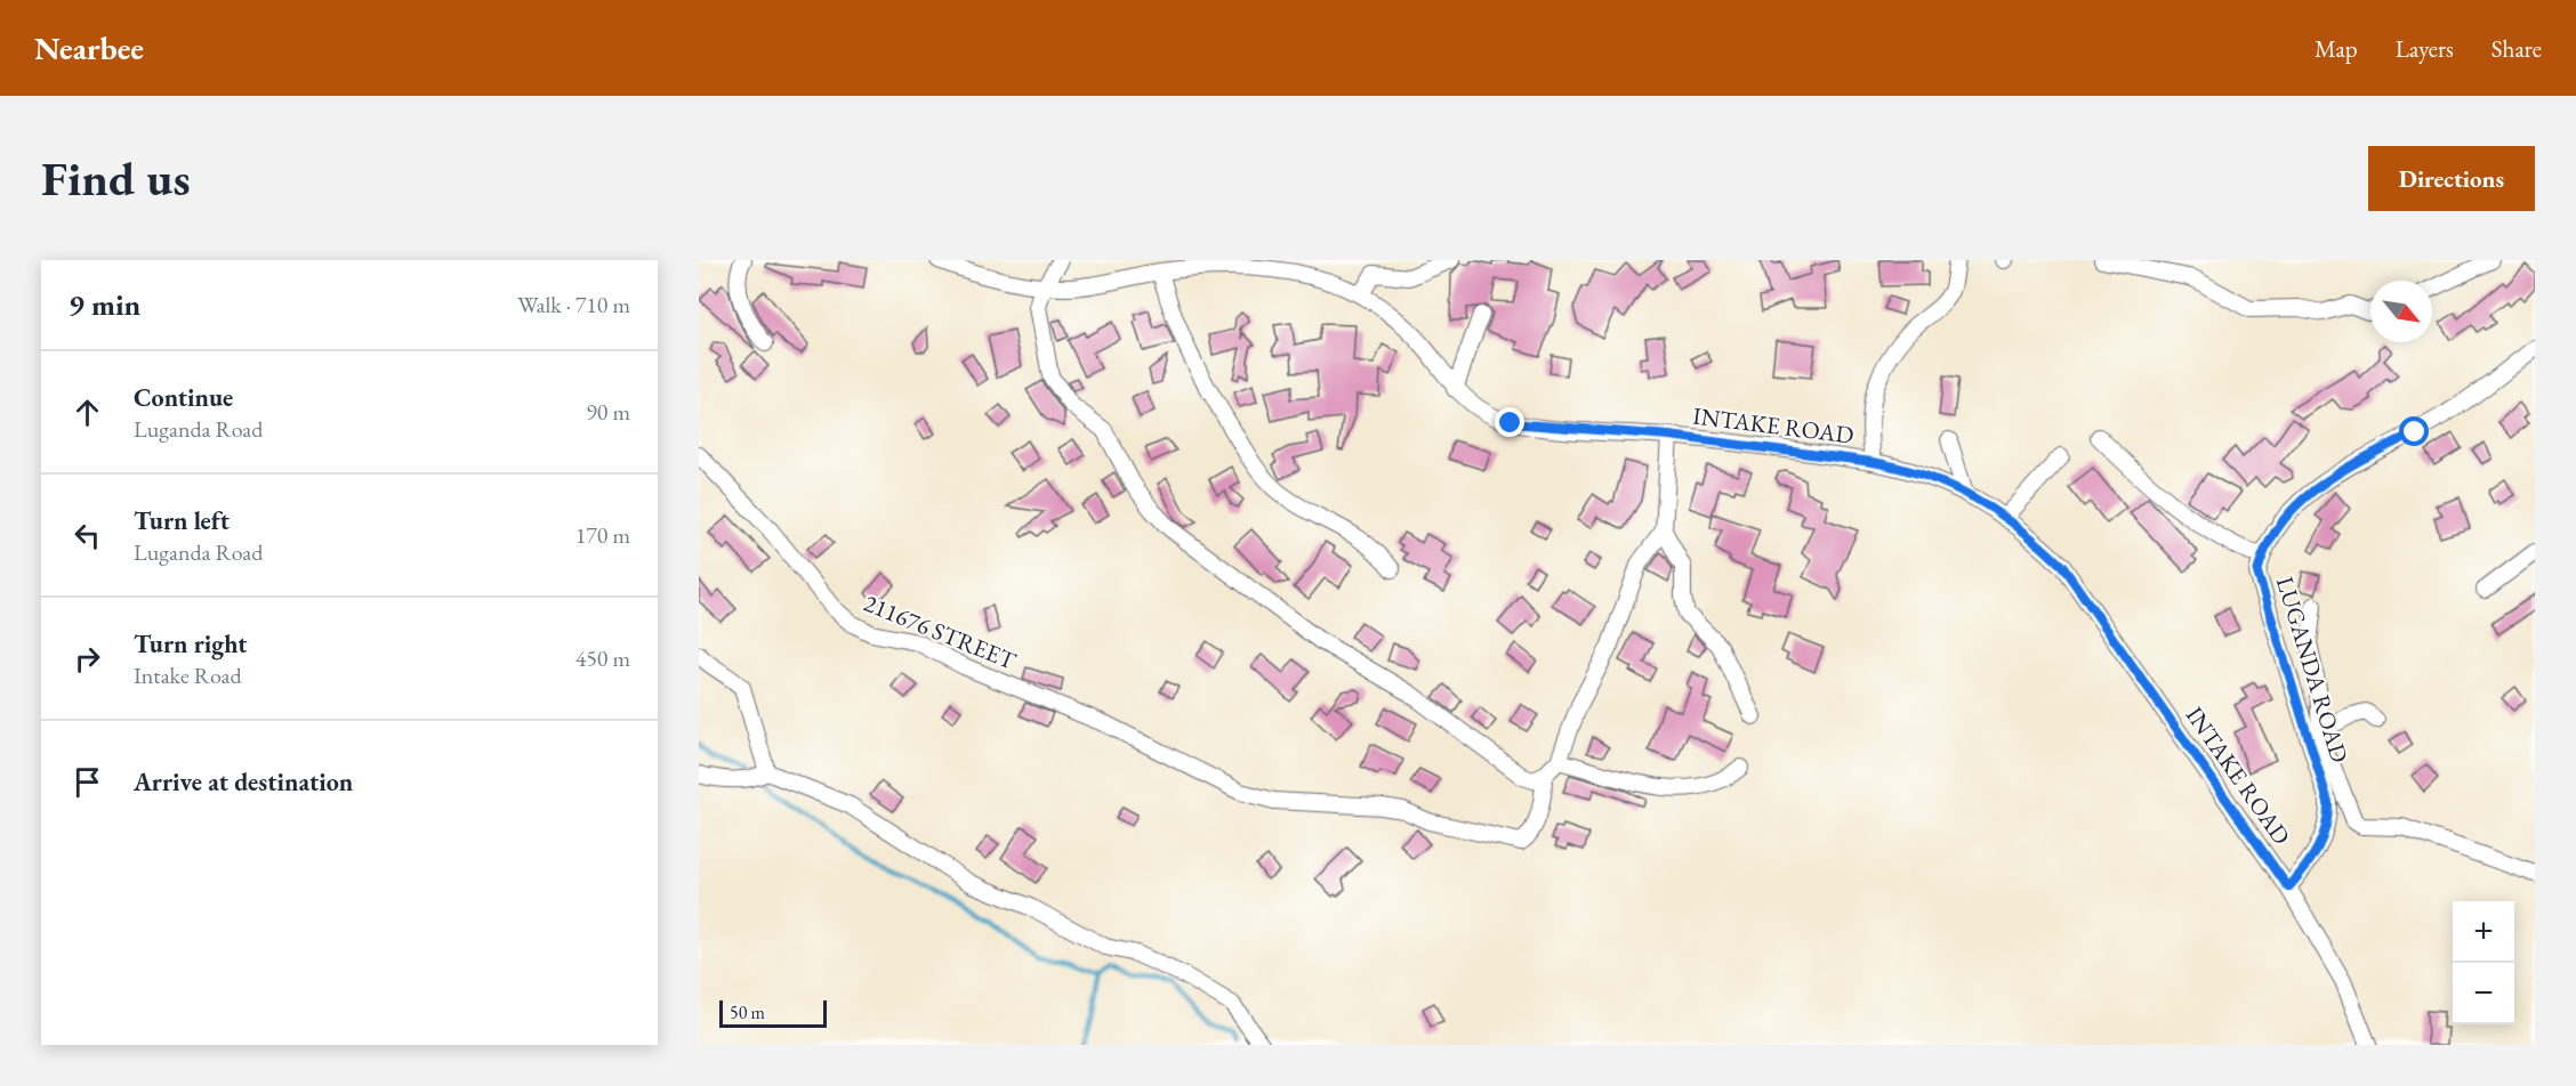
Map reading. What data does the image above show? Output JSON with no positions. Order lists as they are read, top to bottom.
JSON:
{
  "streets": {
    "street": ["INTAKE ROAD", "211676 STREET", "LUGANDA ROAD"]
  },
  "crossings": [
    ["INTAKE ROAD", "LUGANDA ROAD"]
  ],
  "scale_bar": "50 m",
  "north": "bottom right",
  "page": {
    "header": "Nearbee",
    "nav": ["Map", "Layers", "Share"],
    "buttons": "Directions",
    "title": "Find us",
    "heading": ["9 min", "Walk · 710 m"],
    "list": [
      ["Continue", "Luganda Road", "90 m"],
      ["Turn left", "Luganda Road", "170 m"],
      ["Turn right", "Intake Road", "450 m"],
      "Arrive at destination"
    ],
    "map_buttons": ["+", "−"],
    "scale": "50 m"
  }
}
